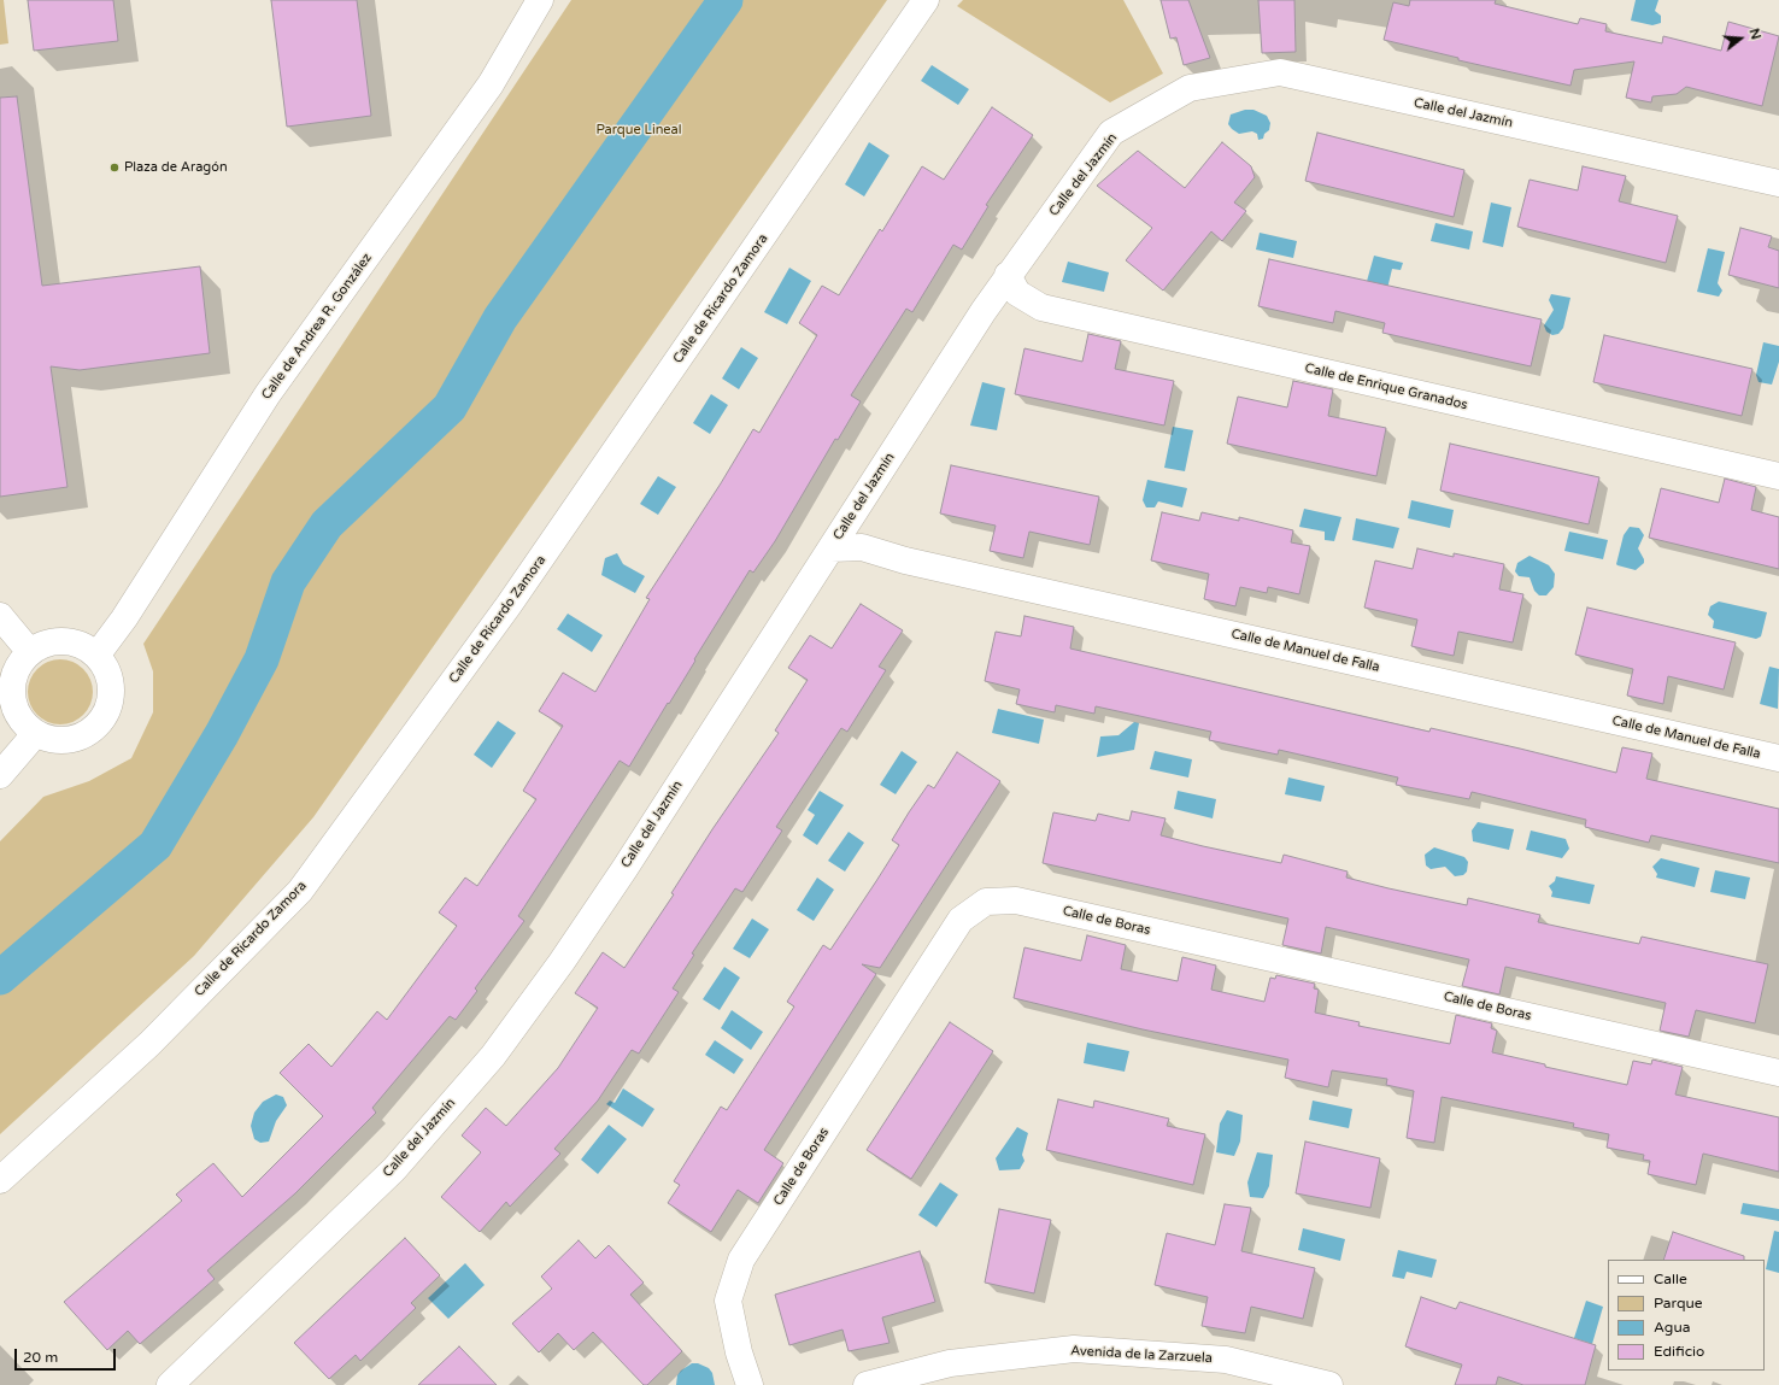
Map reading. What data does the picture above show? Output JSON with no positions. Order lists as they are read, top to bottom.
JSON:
{
  "streets": {
    "street": [
      "Calle del Jazmín",
      "Calle de Ricardo Zamora",
      "Calle de Andrea R. González",
      "Calle de Enrique Granados",
      "Calle de Manuel de Falla",
      "Calle de Boras",
      "Avenida de la Zarzuela"
    ]
  },
  "crossings": [
    ["Calle del Jazmín", "Calle de Enrique Granados"],
    ["Calle del Jazmín", "Calle de Manuel de Falla"]
  ],
  "parks": ["Parque Lineal"],
  "places": ["Plaza de Aragón"],
  "legend": [
    "Calle",
    "Parque",
    "Agua",
    "Edificio"
  ],
  "scale_bar": "20 m",
  "north": "right"
}
